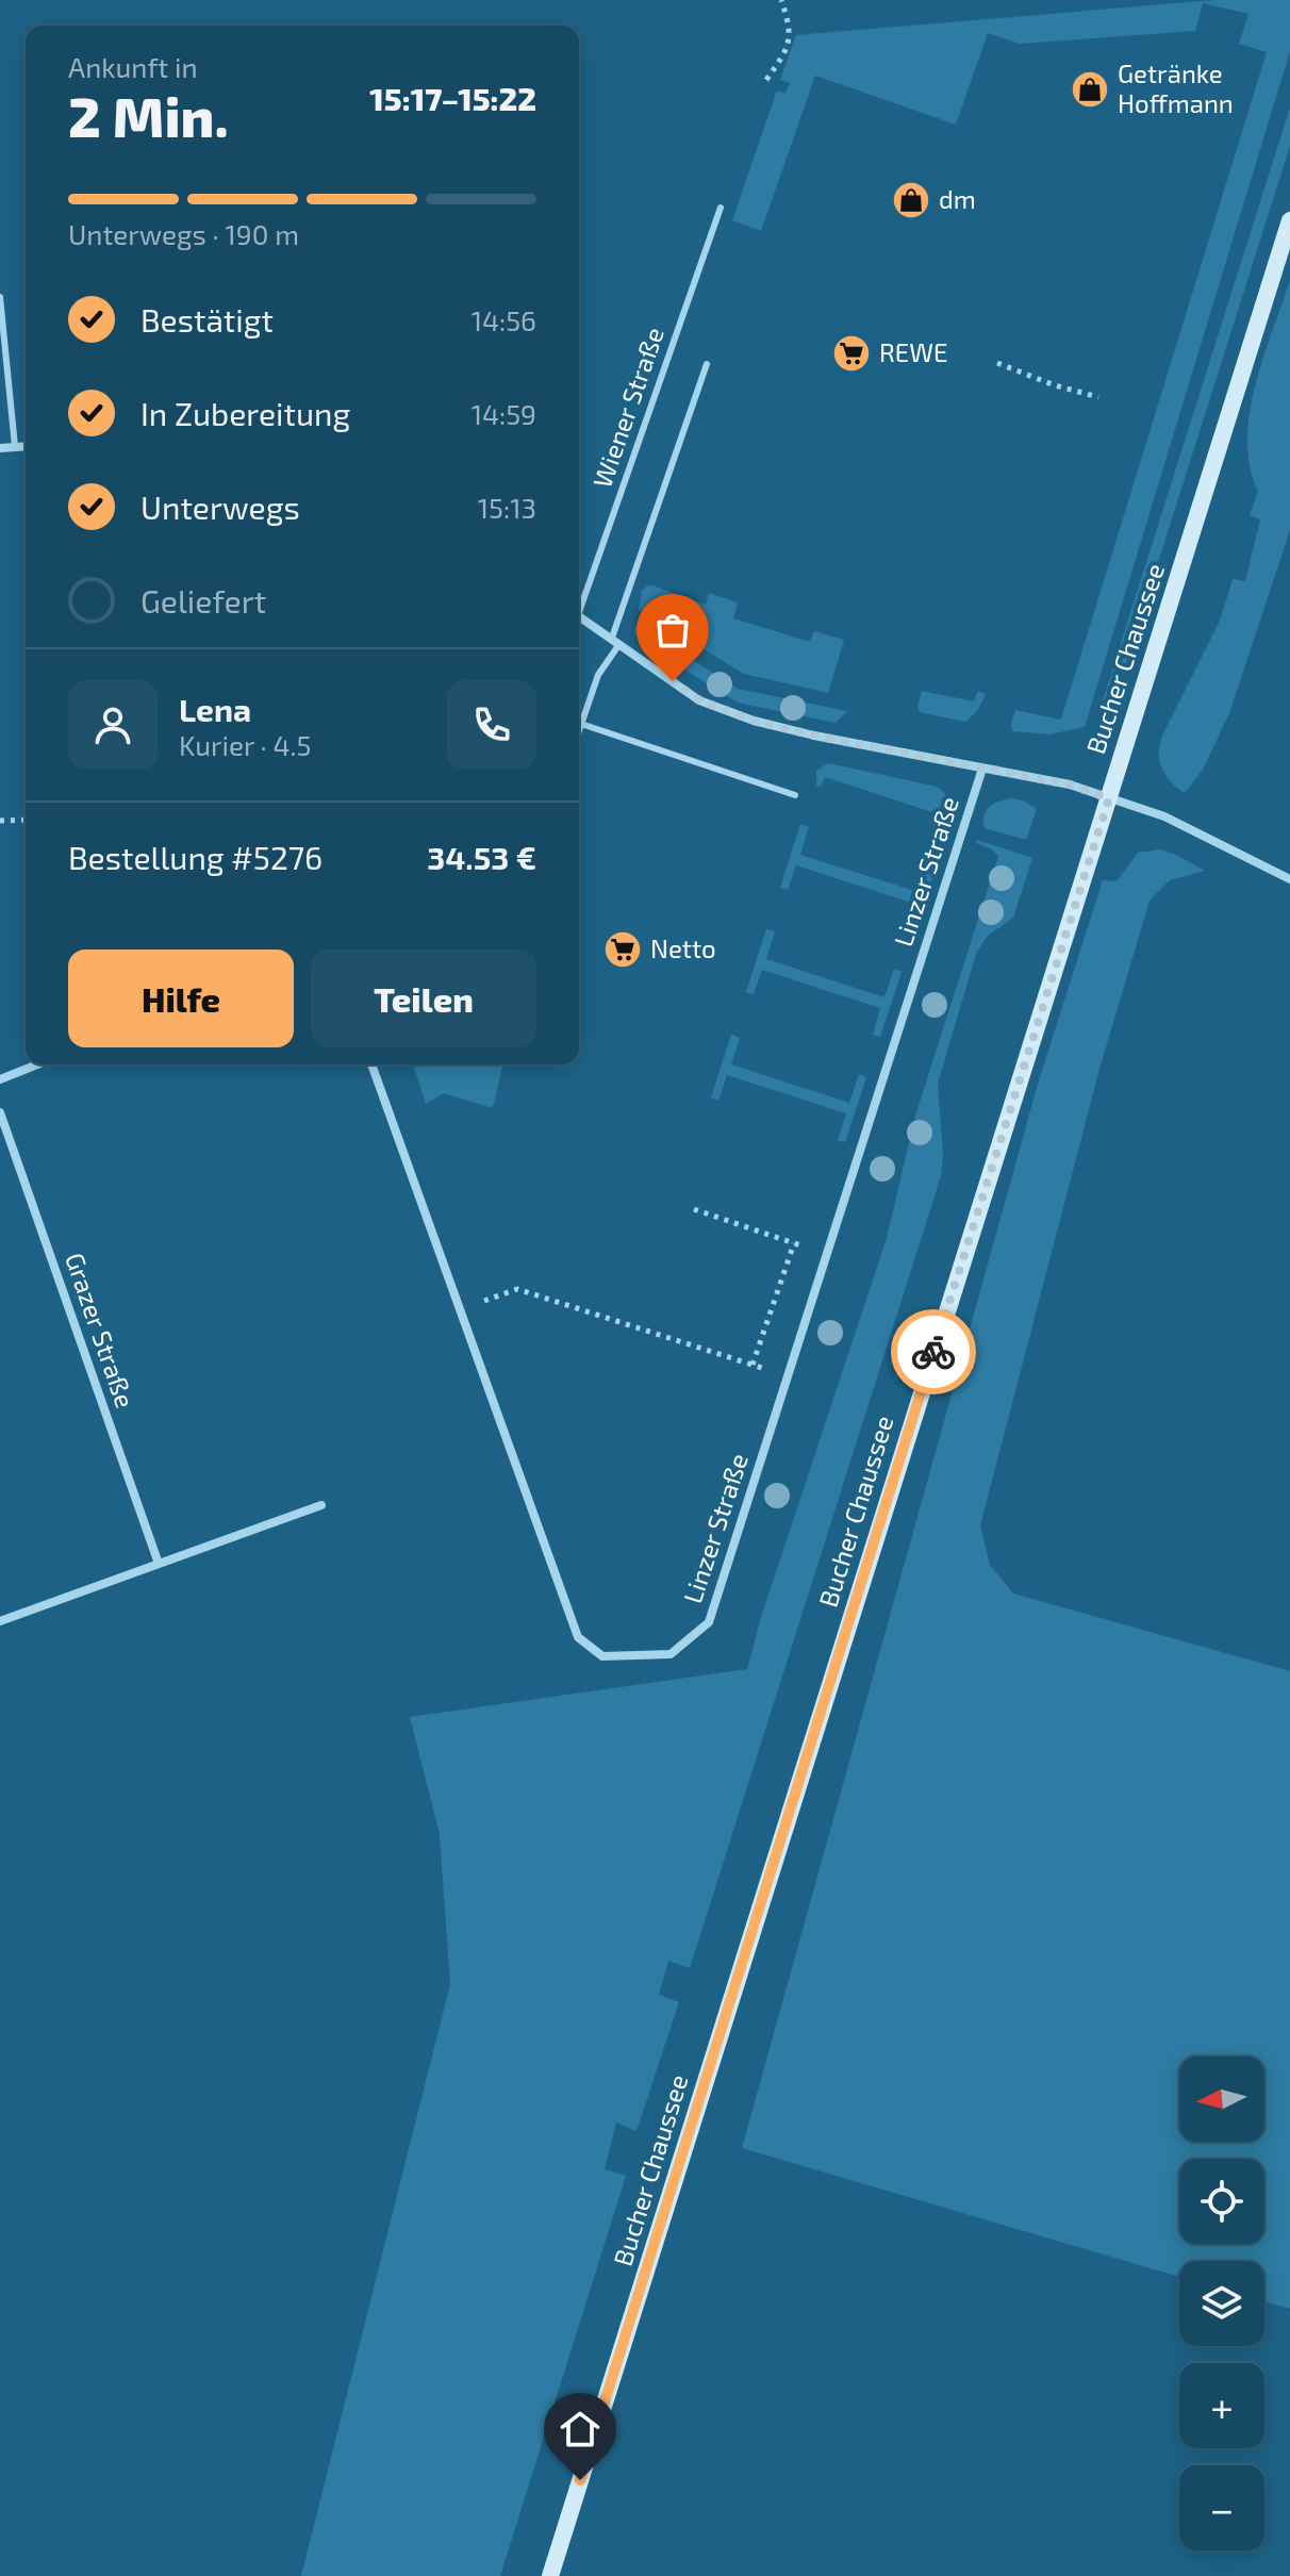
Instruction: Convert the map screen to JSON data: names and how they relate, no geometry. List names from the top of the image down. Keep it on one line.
{"streets":{"main road":["Bucher Chaussee"],"street":["Linzer Straße","Grazer Straße"],"lane":["Wiener Straße"]},"places":{"shop":["Getränke Hoffmann","dm"],"supermarket":["REWE","Netto"]},"north":"left","page":{"heading":["2 Min.","Ankunft in","15:17–15:22"],"panel":["Lena","Kurier · 4.5","Bestellung #5276","34.53 €"],"bar":"Unterwegs · 190 m","list":[["Bestätigt","14:56"],["In Zubereitung","14:59"],["Unterwegs","15:13"],"Geliefert"],"buttons":["Hilfe","Teilen"],"map_buttons":["+","−"]}}
